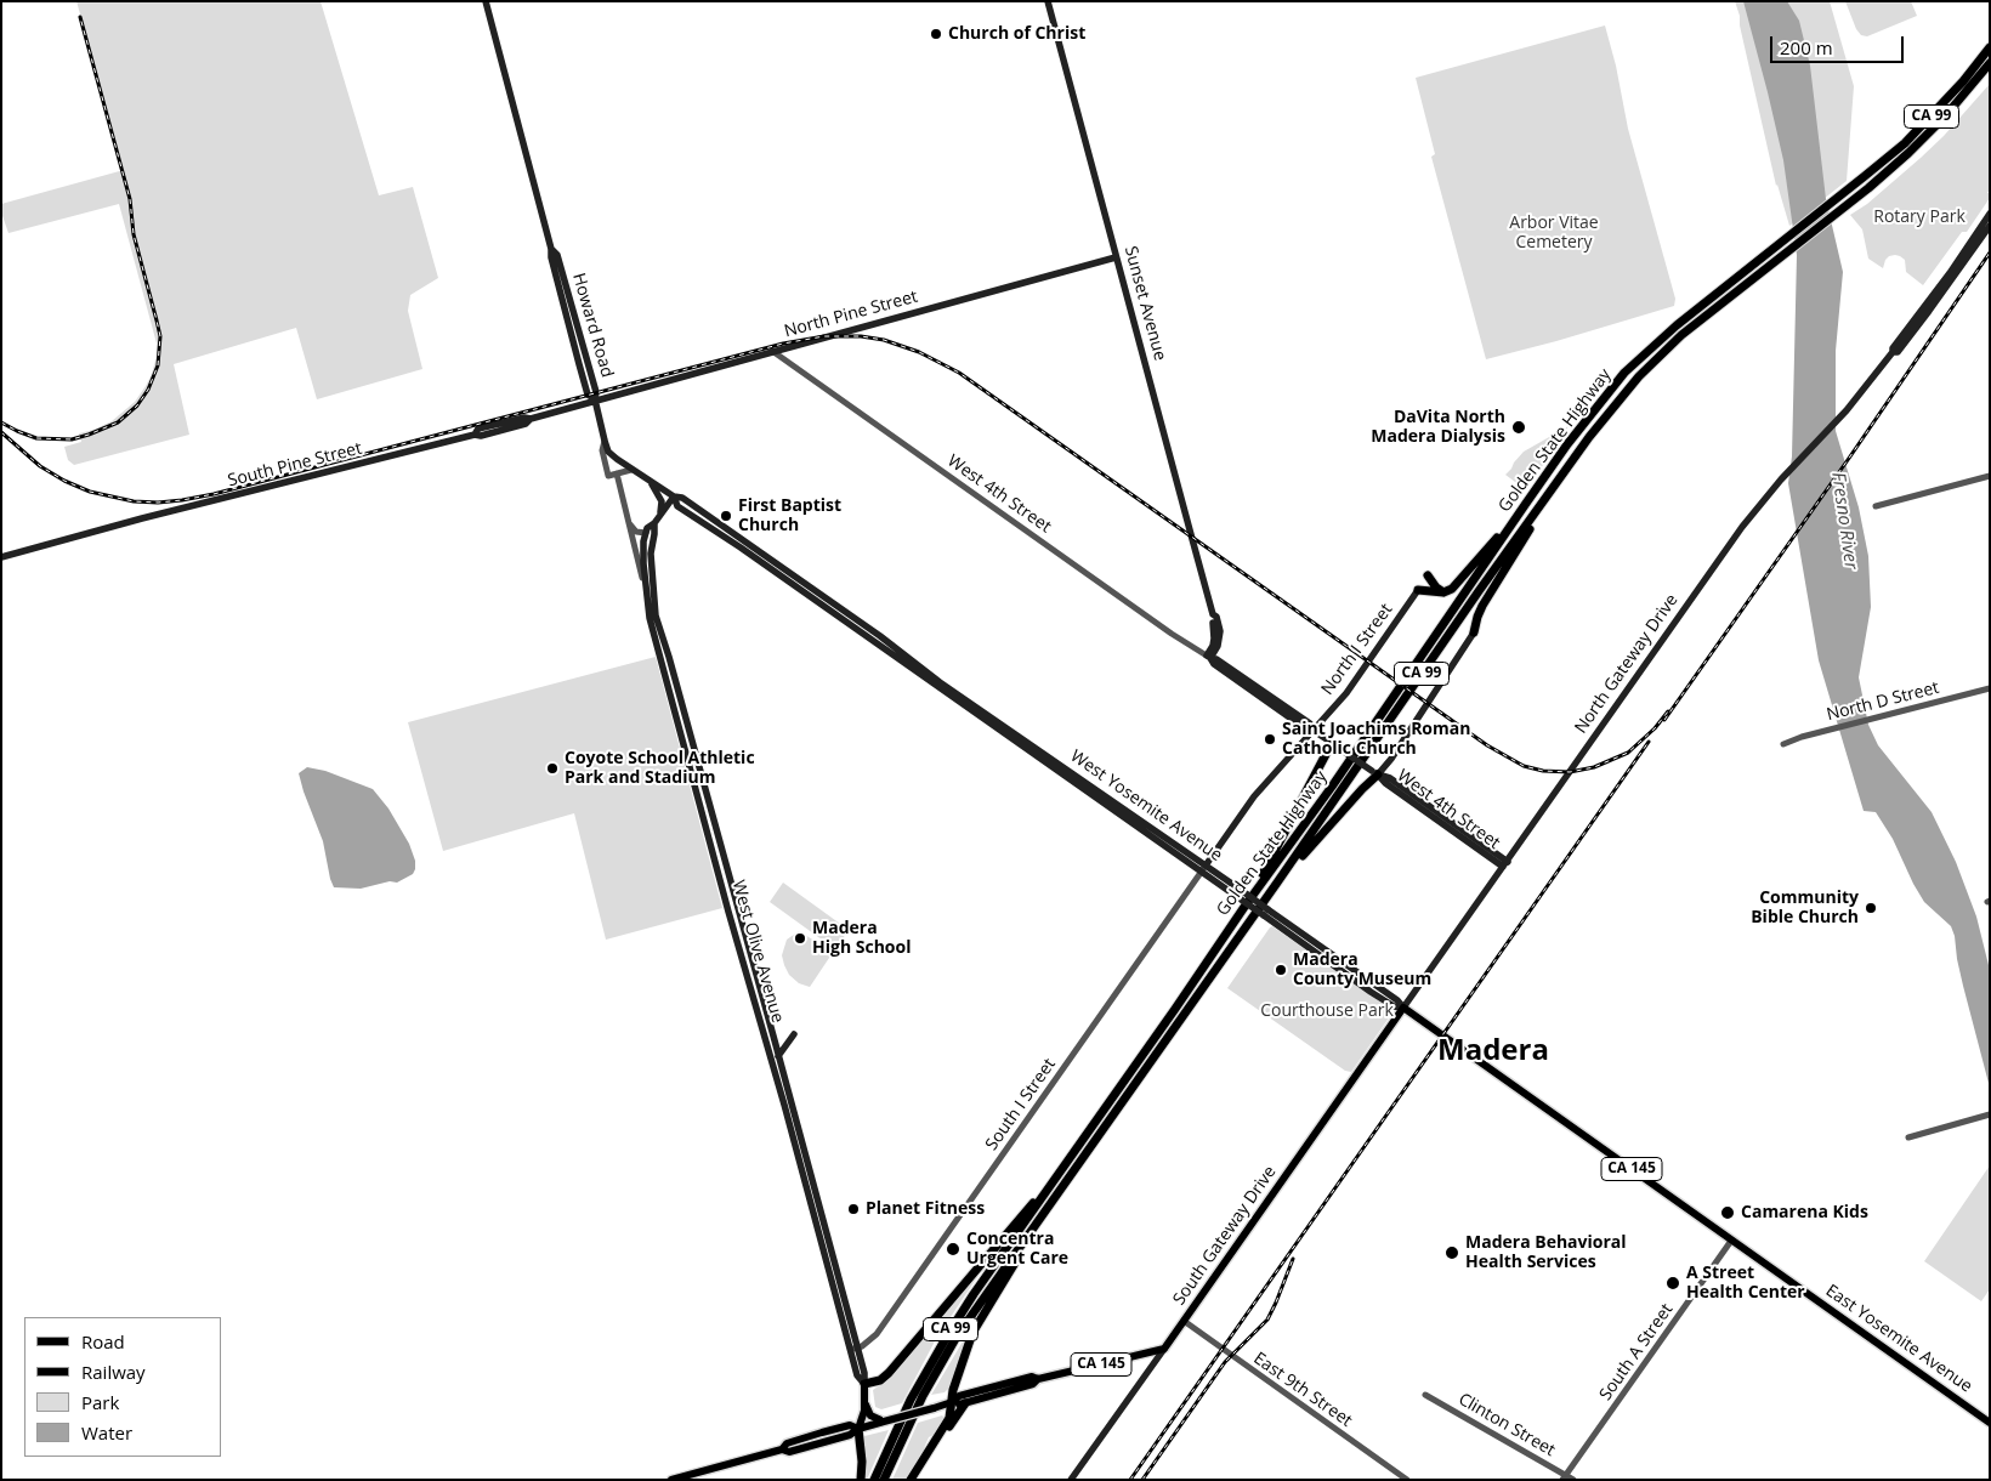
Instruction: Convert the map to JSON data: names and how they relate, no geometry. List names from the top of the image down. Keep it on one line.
{"streets":{"highway":["CA 99","Golden State Highway"],"main road":["Sunset Avenue","North Pine Street","Howard Road","South Pine Street","West 4th Street","North I Street","North Gateway Drive","West Yosemite Avenue","West Olive Avenue","CA 145","South Gateway Drive","East Yosemite Avenue"],"street":["North D Street","South I Street","South A Street","East 9th Street","Clinton Street"]},"crossings":[["Sunset Avenue","North Pine Street"],["Sunset Avenue","West 4th Street"],["North Pine Street","Howard Road"],["North Pine Street","South Pine Street"],["North Pine Street","West 4th Street"],["Howard Road","South Pine Street"],["West 4th Street","North I Street"],["West 4th Street","North Gateway Drive"],["North I Street","West Yosemite Avenue"],["North I Street","South I Street"],["North Gateway Drive","West Yosemite Avenue"],["North Gateway Drive","South Gateway Drive"],["North Gateway Drive","East Yosemite Avenue"],["West Yosemite Avenue","West Olive Avenue"],["West Yosemite Avenue","South I Street"],["West Yosemite Avenue","South Gateway Drive"],["West Yosemite Avenue","East Yosemite Avenue"],["West Olive Avenue","South I Street"],["West Olive Avenue","CA 145"],["CA 145","South Gateway Drive"],["South Gateway Drive","East Yosemite Avenue"],["South Gateway Drive","East 9th Street"],["East Yosemite Avenue","South A Street"],["South A Street","Clinton Street"]],"districts":["Madera"],"water":["Fresno River"],"parks":["Rotary Park","Arbor Vitae Cemetery","Courthouse Park"],"places":["Church of Christ","DaVita North Madera Dialysis","First Baptist Church","Saint Joachims Roman Catholic Church","Coyote School Athletic Park and Stadium","Community Bible Church","Madera High School","Madera County Museum","Planet Fitness","Camarena Kids","Concentra Urgent Care","Madera Behavioral Health Services","A Street Health Center"],"legend":["Road","Railway","Park","Water"],"scale_bar":"200 m"}
